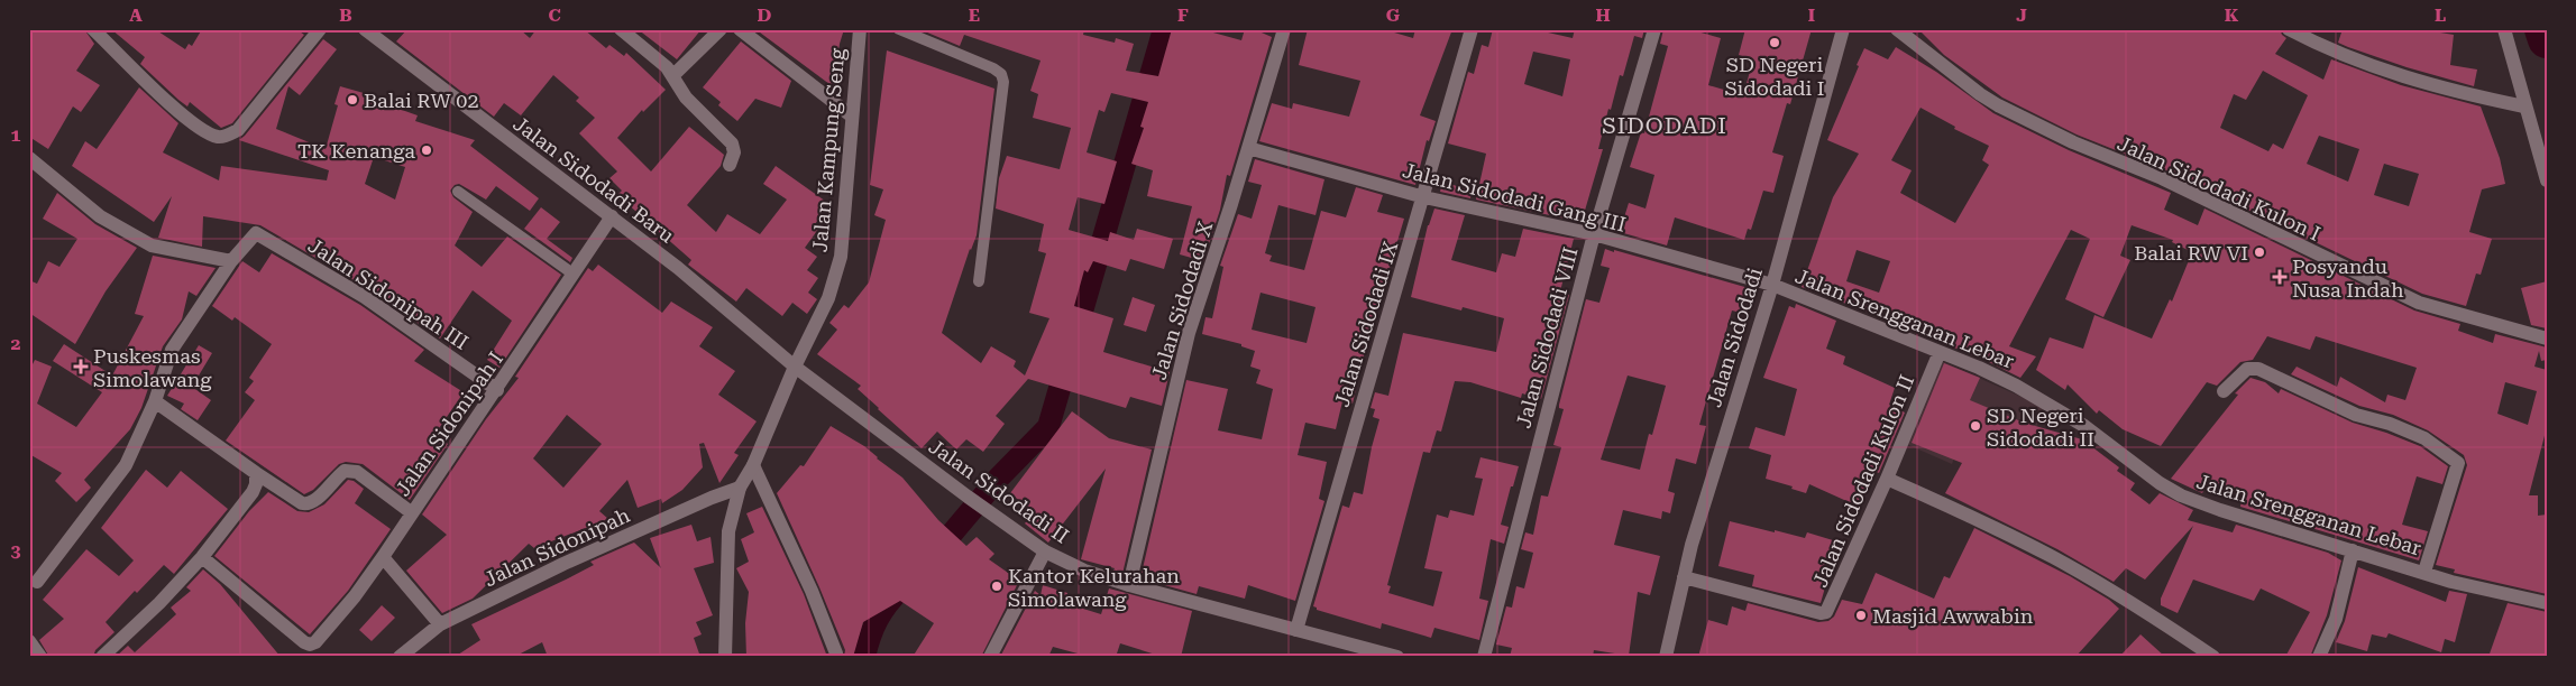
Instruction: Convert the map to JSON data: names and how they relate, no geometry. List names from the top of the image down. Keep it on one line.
{"streets":{"street":["Jalan Kampung Seng","Jalan Sidodadi Baru","Jalan Sidodadi Kulon I","Jalan Sidodadi Gang III","Jalan Sidonipah III","Jalan Sidodadi X","Jalan Srengganan Lebar","Jalan Sidodadi IX","Jalan Sidodadi VIII","Jalan Sidodadi","Jalan Sidonipah I","Jalan Sidodadi Kulon II","Jalan Sidodadi II","Jalan Sidonipah"]},"crossings":[["Jalan Kampung Seng","Jalan Sidodadi Baru"],["Jalan Kampung Seng","Jalan Sidodadi II"],["Jalan Kampung Seng","Jalan Sidonipah"],["Jalan Sidodadi Baru","Jalan Sidonipah I"],["Jalan Sidodadi Baru","Jalan Sidodadi II"],["Jalan Sidodadi Gang III","Jalan Sidodadi X"],["Jalan Sidodadi Gang III","Jalan Srengganan Lebar"],["Jalan Sidodadi Gang III","Jalan Sidodadi IX"],["Jalan Sidodadi Gang III","Jalan Sidodadi VIII"],["Jalan Sidodadi Gang III","Jalan Sidodadi"],["Jalan Sidonipah III","Jalan Sidonipah I"],["Jalan Sidodadi X","Jalan Sidodadi II"],["Jalan Srengganan Lebar","Jalan Sidodadi"],["Jalan Srengganan Lebar","Jalan Sidodadi Kulon II"],["Jalan Sidodadi IX","Jalan Sidodadi II"],["Jalan Sidodadi","Jalan Sidodadi Kulon II"]],"districts":["SIDODADI"],"places":{"other":["SD Negeri Sidodadi I","Balai RW 02","TK Kenanga","Balai RW VI","SD Negeri Sidodadi II","Kantor Kelurahan Simolawang","Masjid Awwabin"],"health":["Posyandu Nusa Indah","Puskesmas Simolawang"]},"grid":{"columns":["A","B","C","D","E","F","G","H","I","J","K","L"],"rows":["1","2","3"]}}
